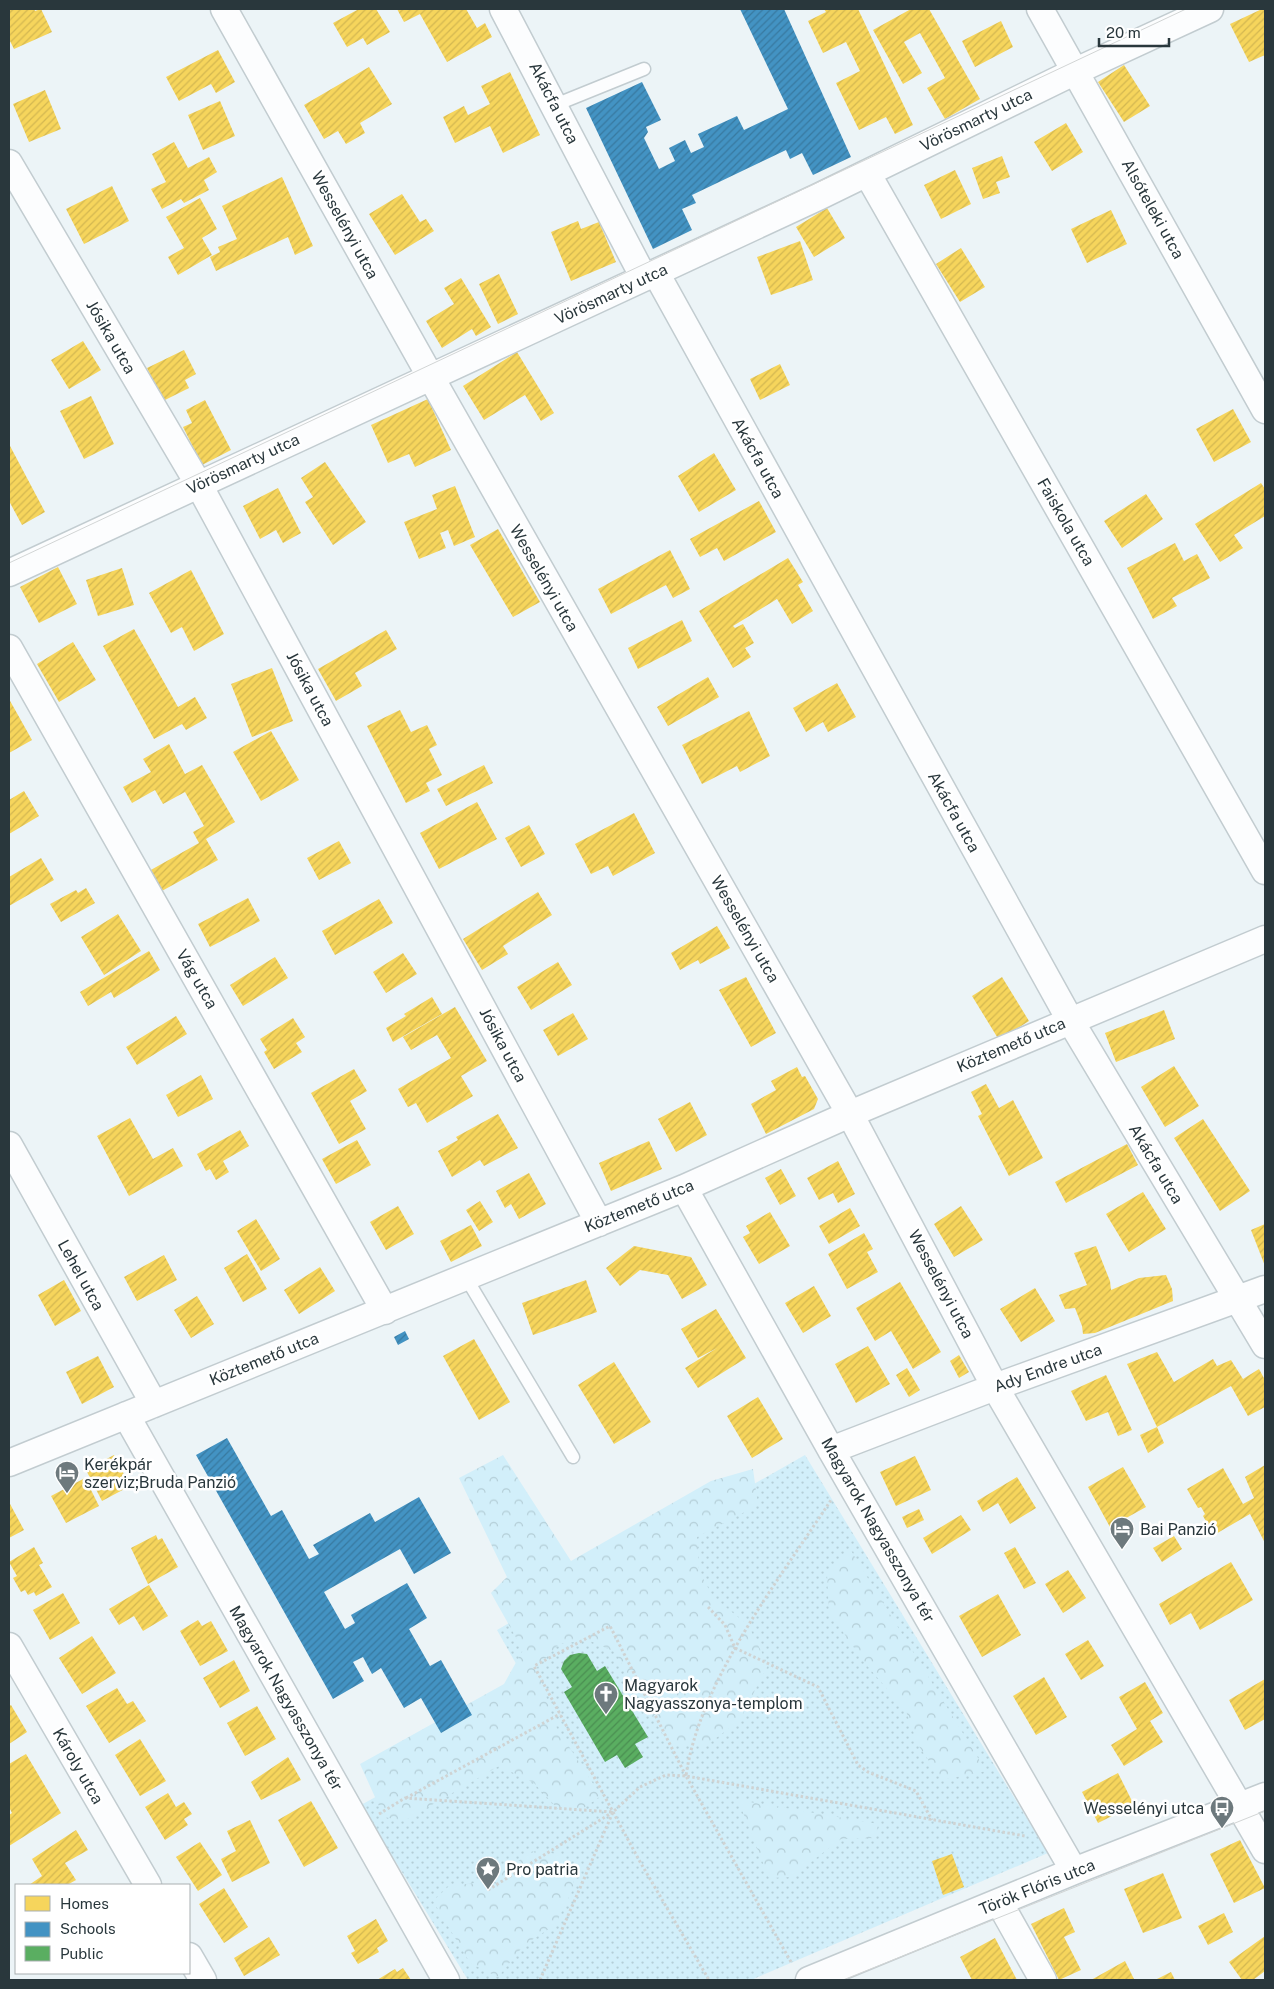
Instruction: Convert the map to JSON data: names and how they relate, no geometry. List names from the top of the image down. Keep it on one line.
{"streets":{"street":["Akácfa utca","Vörösmarty utca","Alsóteleki utca","Wesselényi utca","Jósika utca","Faiskola utca","Vág utca","Köztemető utca","Lehel utca","Ady Endre utca","Magyarok Nagyasszonya tér","Károly utca","Török Flóris utca"]},"crossings":[["Akácfa utca","Vörösmarty utca"],["Akácfa utca","Köztemető utca"],["Akácfa utca","Ady Endre utca"],["Vörösmarty utca","Alsóteleki utca"],["Vörösmarty utca","Wesselényi utca"],["Vörösmarty utca","Jósika utca"],["Vörösmarty utca","Faiskola utca"],["Wesselényi utca","Köztemető utca"],["Wesselényi utca","Ady Endre utca"],["Wesselényi utca","Török Flóris utca"],["Jósika utca","Köztemető utca"],["Vág utca","Köztemető utca"],["Köztemető utca","Lehel utca"],["Köztemető utca","Magyarok Nagyasszonya tér"],["Ady Endre utca","Magyarok Nagyasszonya tér"],["Magyarok Nagyasszonya tér","Török Flóris utca"]],"places":{"hotel":["Kerékpár szerviz;Bruda Panzió","Bai Panzió"],"church":["Magyarok Nagyasszonya-templom"],"bus stop":["Wesselényi utca"],"place":["Pro patria"]},"legend":["Homes","Schools","Public"],"scale_bar":"20 m"}
